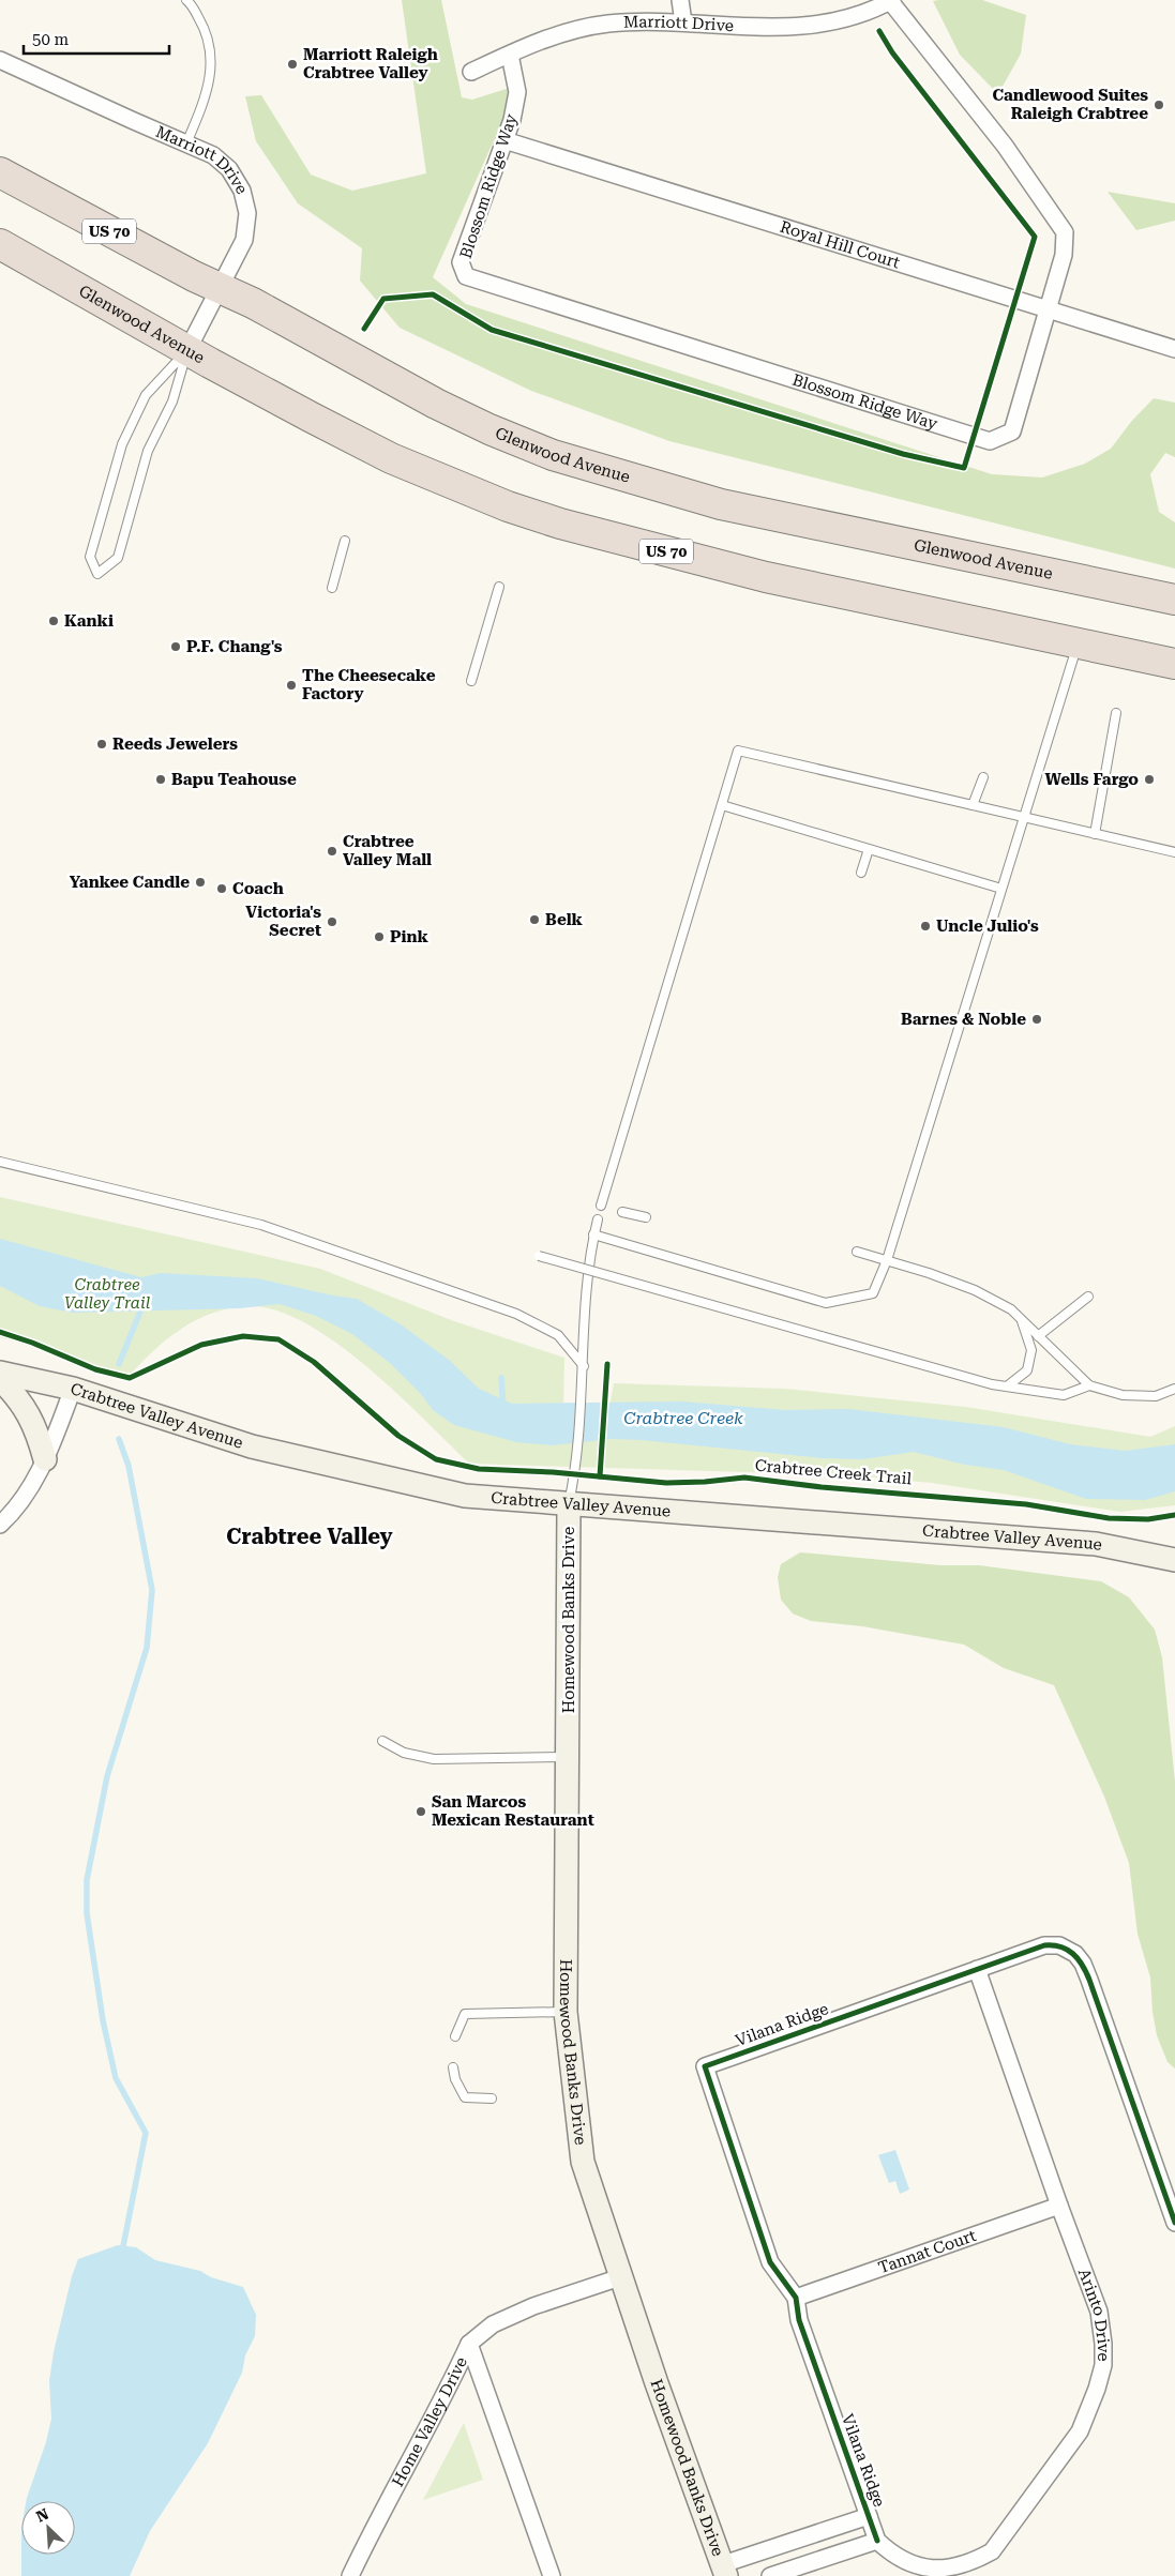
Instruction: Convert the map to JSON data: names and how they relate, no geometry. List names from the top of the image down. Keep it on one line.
{"streets":{"highway":["US 70","Glenwood Avenue"],"street":["Marriott Drive","Blossom Ridge Way","Royal Hill Court","Crabtree Valley Avenue","Homewood Banks Drive","Vilana Ridge","Tannat Court","Arinto Drive","Home Valley Drive"],"cycle path":["Crabtree Creek Trail"]},"crossings":[["Marriott Drive","Blossom Ridge Way"],["Marriott Drive","Glenwood Avenue"],["Blossom Ridge Way","Royal Hill Court"],["Crabtree Valley Avenue","Homewood Banks Drive"],["Homewood Banks Drive","Vilana Ridge"],["Vilana Ridge","Tannat Court"],["Vilana Ridge","Arinto Drive"],["Tannat Court","Arinto Drive"]],"districts":["Crabtree Valley"],"water":["Crabtree Creek"],"parks":["Crabtree Valley Trail"],"places":["Marriott Raleigh Crabtree Valley","Candlewood Suites Raleigh Crabtree","Kanki","P.F. Chang's","The Cheesecake Factory","Reeds Jewelers","Bapu Teahouse","Wells Fargo","Crabtree Valley Mall","Yankee Candle","Coach","Belk","Victoria's Secret","Uncle Julio's","Pink","Barnes & Noble","San Marcos Mexican Restaurant"],"scale_bar":"50 m","north":"top left"}
